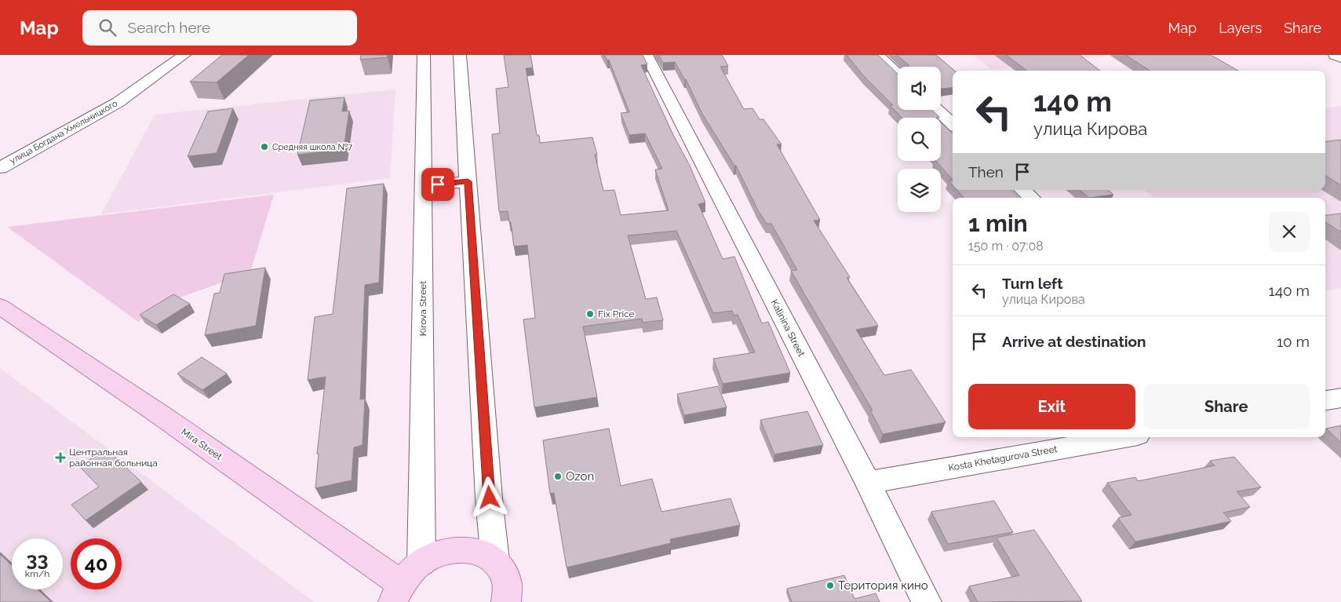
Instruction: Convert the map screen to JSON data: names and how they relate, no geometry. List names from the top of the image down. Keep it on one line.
{"streets":{"main road":["Mira Street"],"street":["улица Богдана Хмельницкого","Kirova Street","Kalinina Street","Kosta Khetagurova Street"]},"crossings":[["Kalinina Street","Kosta Khetagurova Street"]],"places":{"other":["Средняя школа №7","Fix Price","Ozon","Територия кино"],"health":["Центральная районная больница"]},"page":{"header":"Map","search":"Search here","nav":["Map","Layers","Share"],"turn":["140 m","улица Кирова"],"then":"Then","heading":["1 min","150 m · 07:08"],"list":[{"name":"Turn left","note":"улица Кирова","value":"140 m"},{"name":"Arrive at destination","value":"10 m"}],"buttons":["Exit","Share"],"speed":"33 km/h","limit":"40"}}
